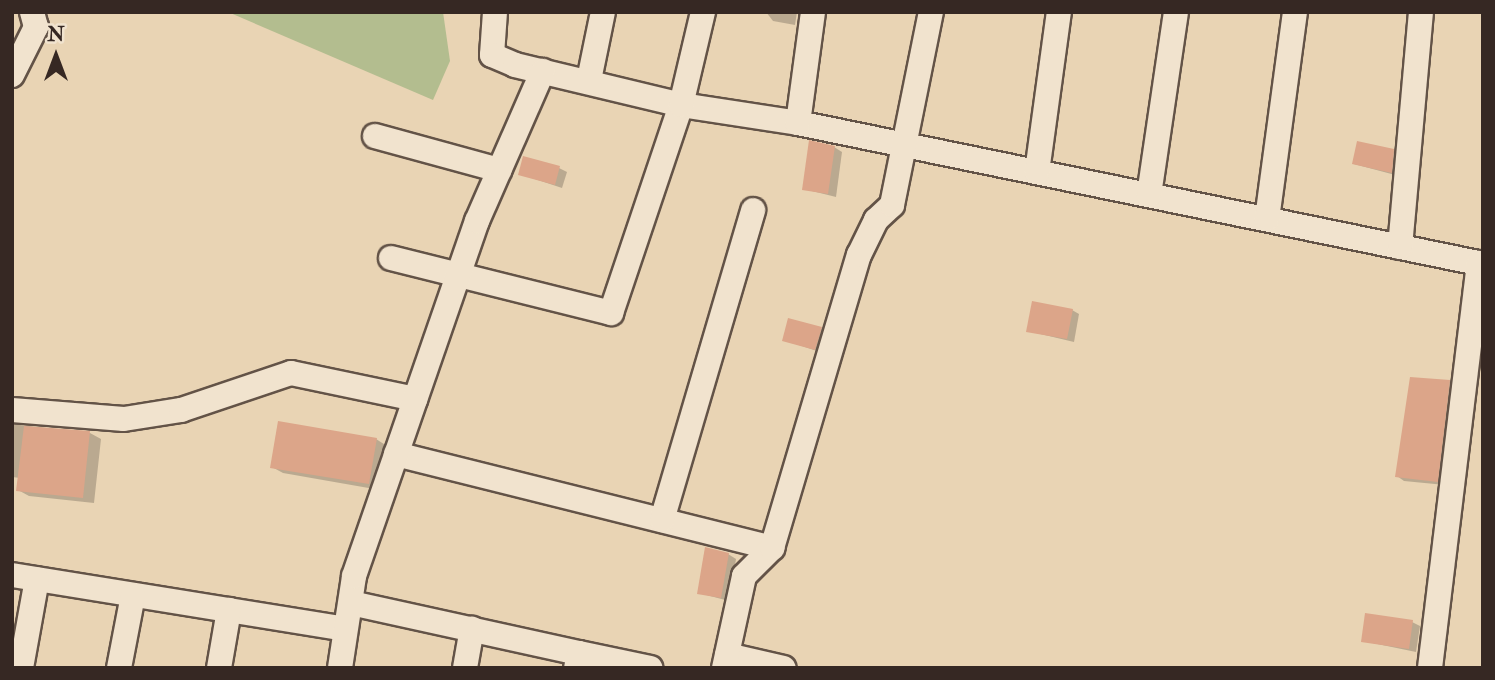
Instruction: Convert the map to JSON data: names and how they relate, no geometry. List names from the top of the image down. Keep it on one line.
{"north":"top"}
